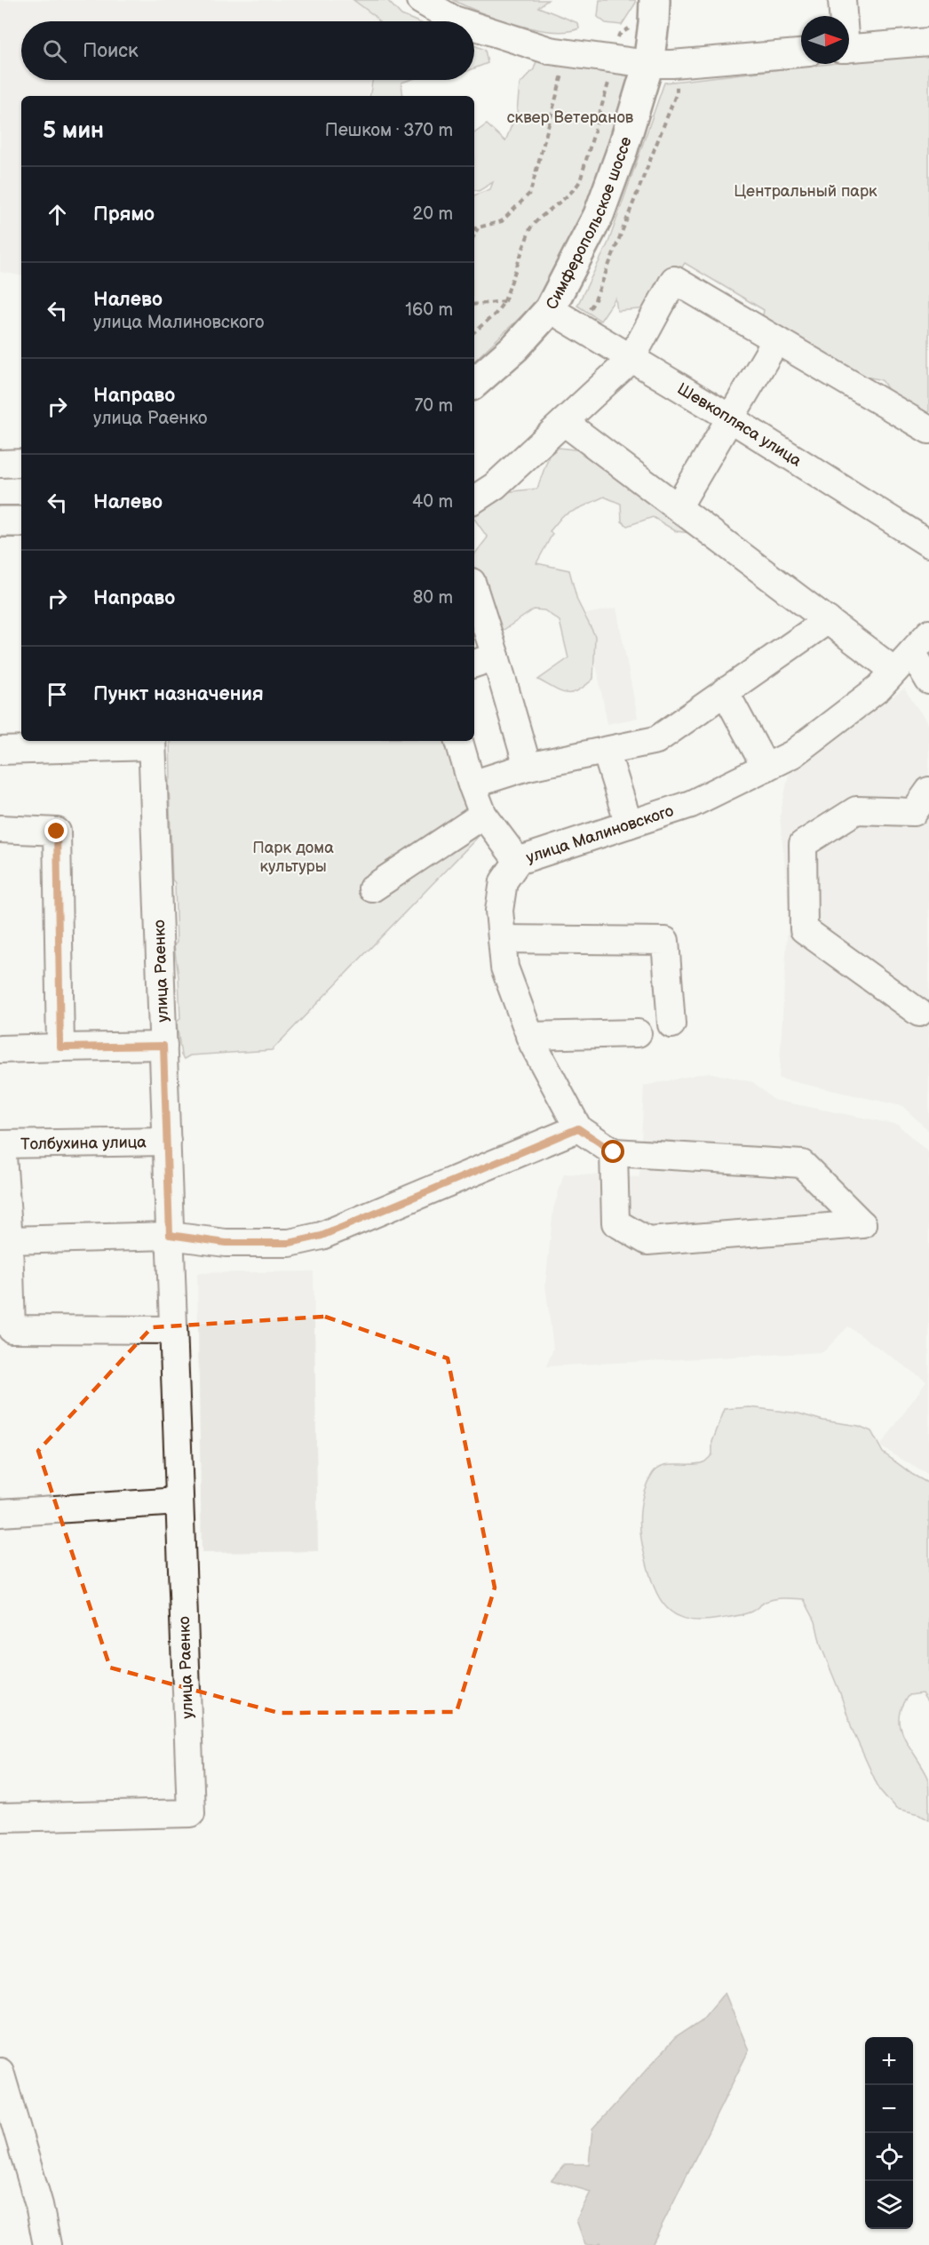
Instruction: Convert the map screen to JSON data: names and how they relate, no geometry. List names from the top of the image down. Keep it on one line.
{"streets":{"main road":["Симферопольское шоссе"],"street":["Шевкопляса улица","улица Малиновского","улица Раенко","Толбухина улица"]},"crossings":[["Симферопольское шоссе","Шевкопляса улица"],["улица Раенко","Толбухина улица"]],"parks":["сквер Ветеранов","Центральный парк","Парк дома культуры"],"north":"right","page":{"search":"Поиск","heading":["5 мин","Пешком · 370 m"],"list":[["Прямо","20 m"],["Налево","улица Малиновского","160 m"],["Направо","улица Раенко","70 m"],["Налево","40 m"],["Направо","80 m"],"Пункт назначения"],"map_buttons":["+","−"]}}
